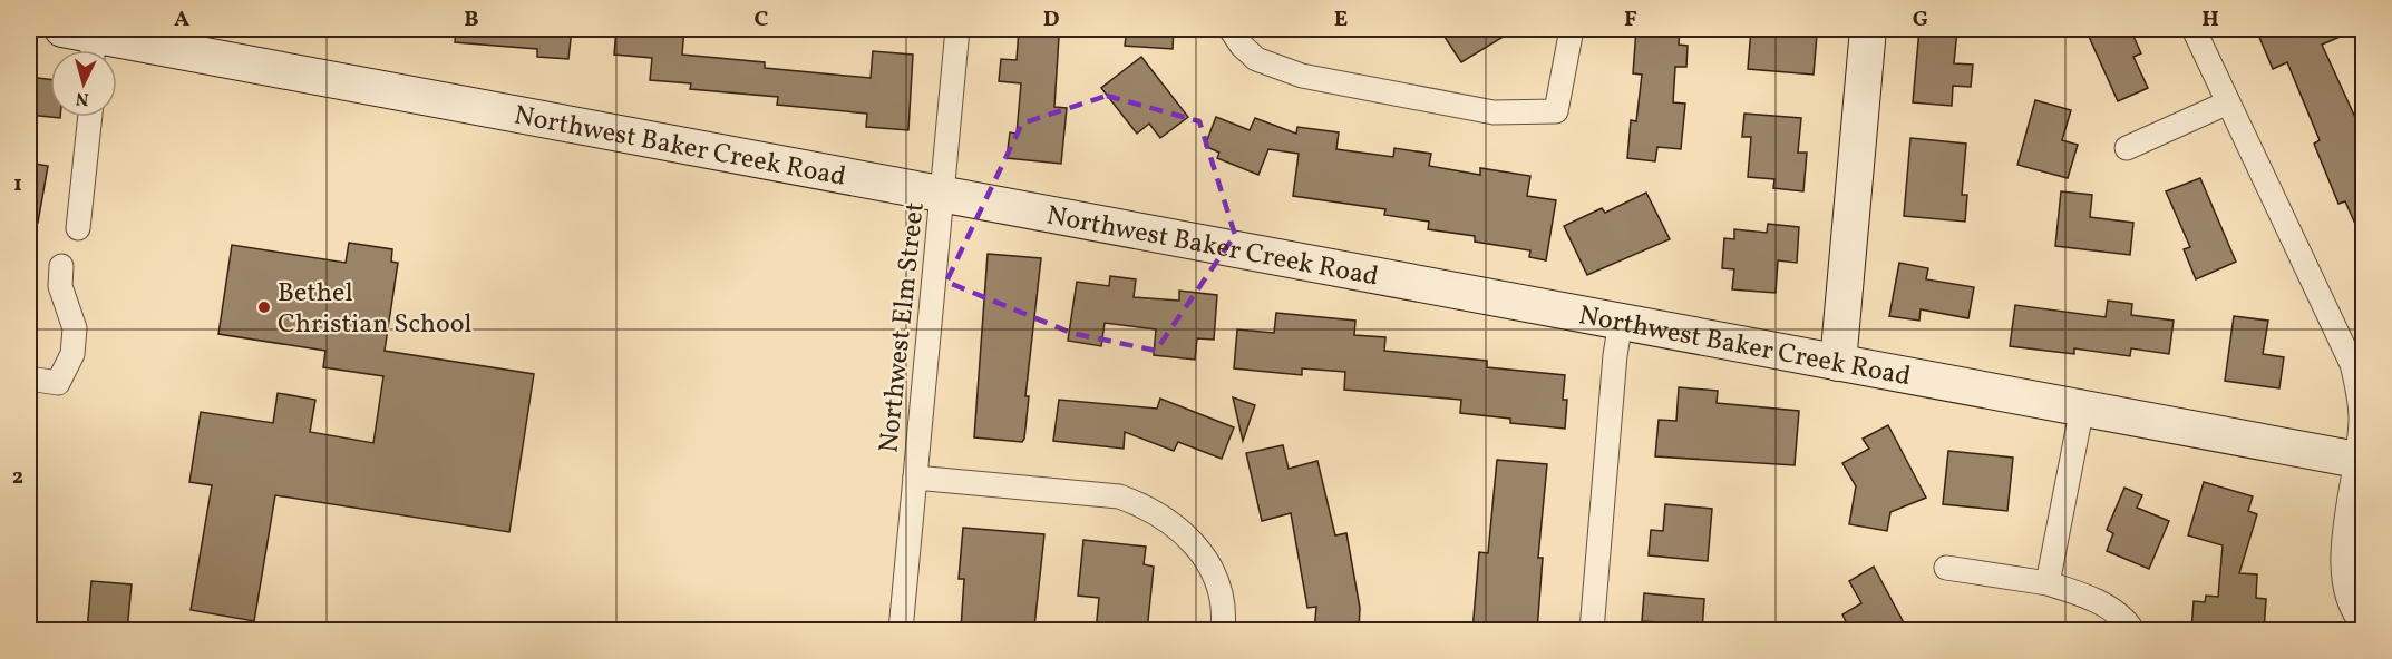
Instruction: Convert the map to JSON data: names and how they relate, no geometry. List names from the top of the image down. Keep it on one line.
{"streets":{"main road":["Northwest Baker Creek Road"],"street":["Northwest Elm Street"]},"crossings":[["Northwest Baker Creek Road","Northwest Elm Street"]],"places":["Bethel Christian School"],"north":"bottom","grid":{"columns":["A","B","C","D","E","F","G","H"],"rows":["1","2"]}}
